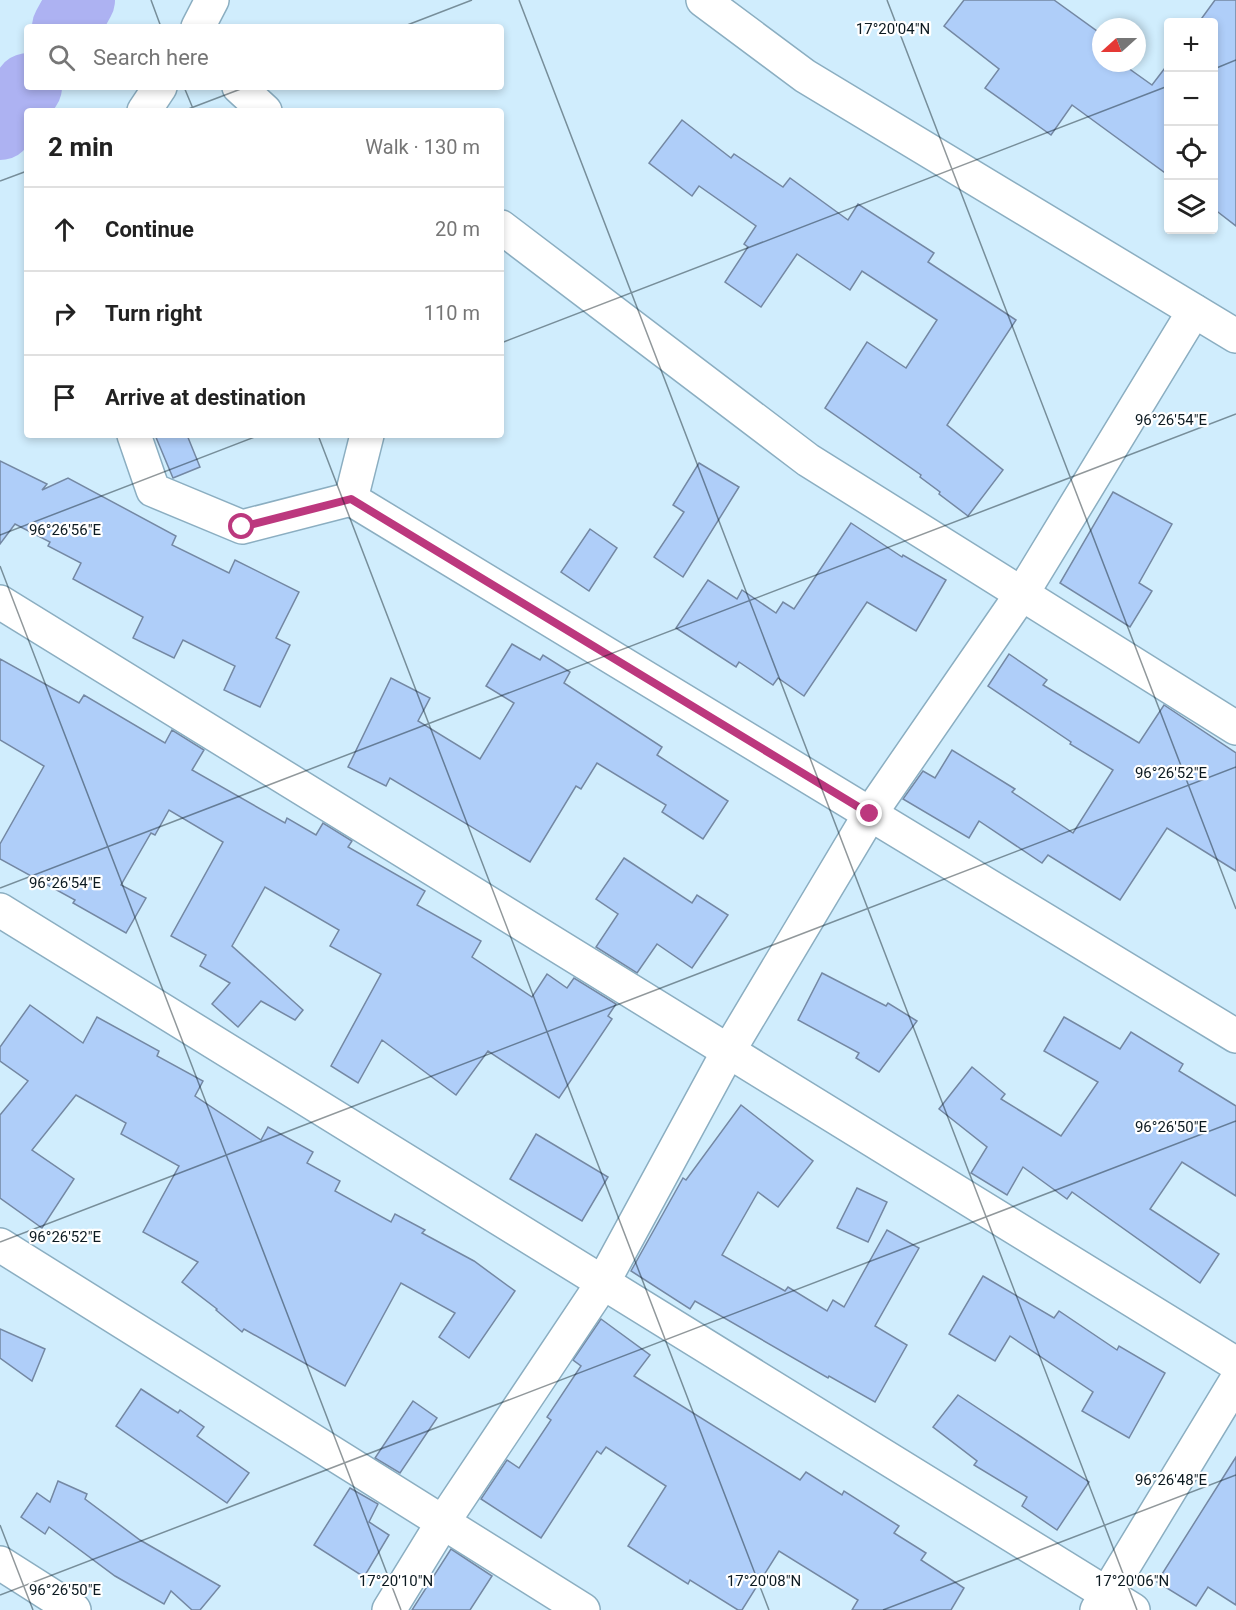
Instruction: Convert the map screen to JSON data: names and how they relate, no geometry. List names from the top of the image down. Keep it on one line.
{"north":"left","page":{"map_buttons":["+","−"],"search":"Search here","heading":["2 min","Walk · 130 m"],"list":[["Continue","20 m"],["Turn right","110 m"],"Arrive at destination"]},"coordinates":["17°20'04\"N","96°26'54\"E","96°26'56\"E","96°26'52\"E","96°26'50\"E","96°26'48\"E","17°20'10\"N","17°20'08\"N","17°20'06\"N"]}
